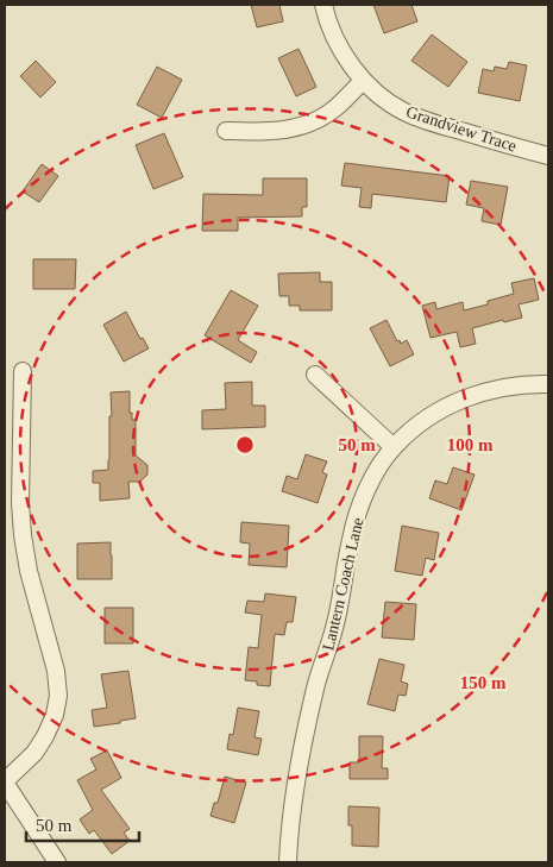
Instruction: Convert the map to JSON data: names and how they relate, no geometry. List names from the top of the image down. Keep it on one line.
{"streets":{"street":["Grandview Trace","Lantern Coach Lane"]},"scale_bar":"50 m","rings":["50 m","100 m","150 m"]}
